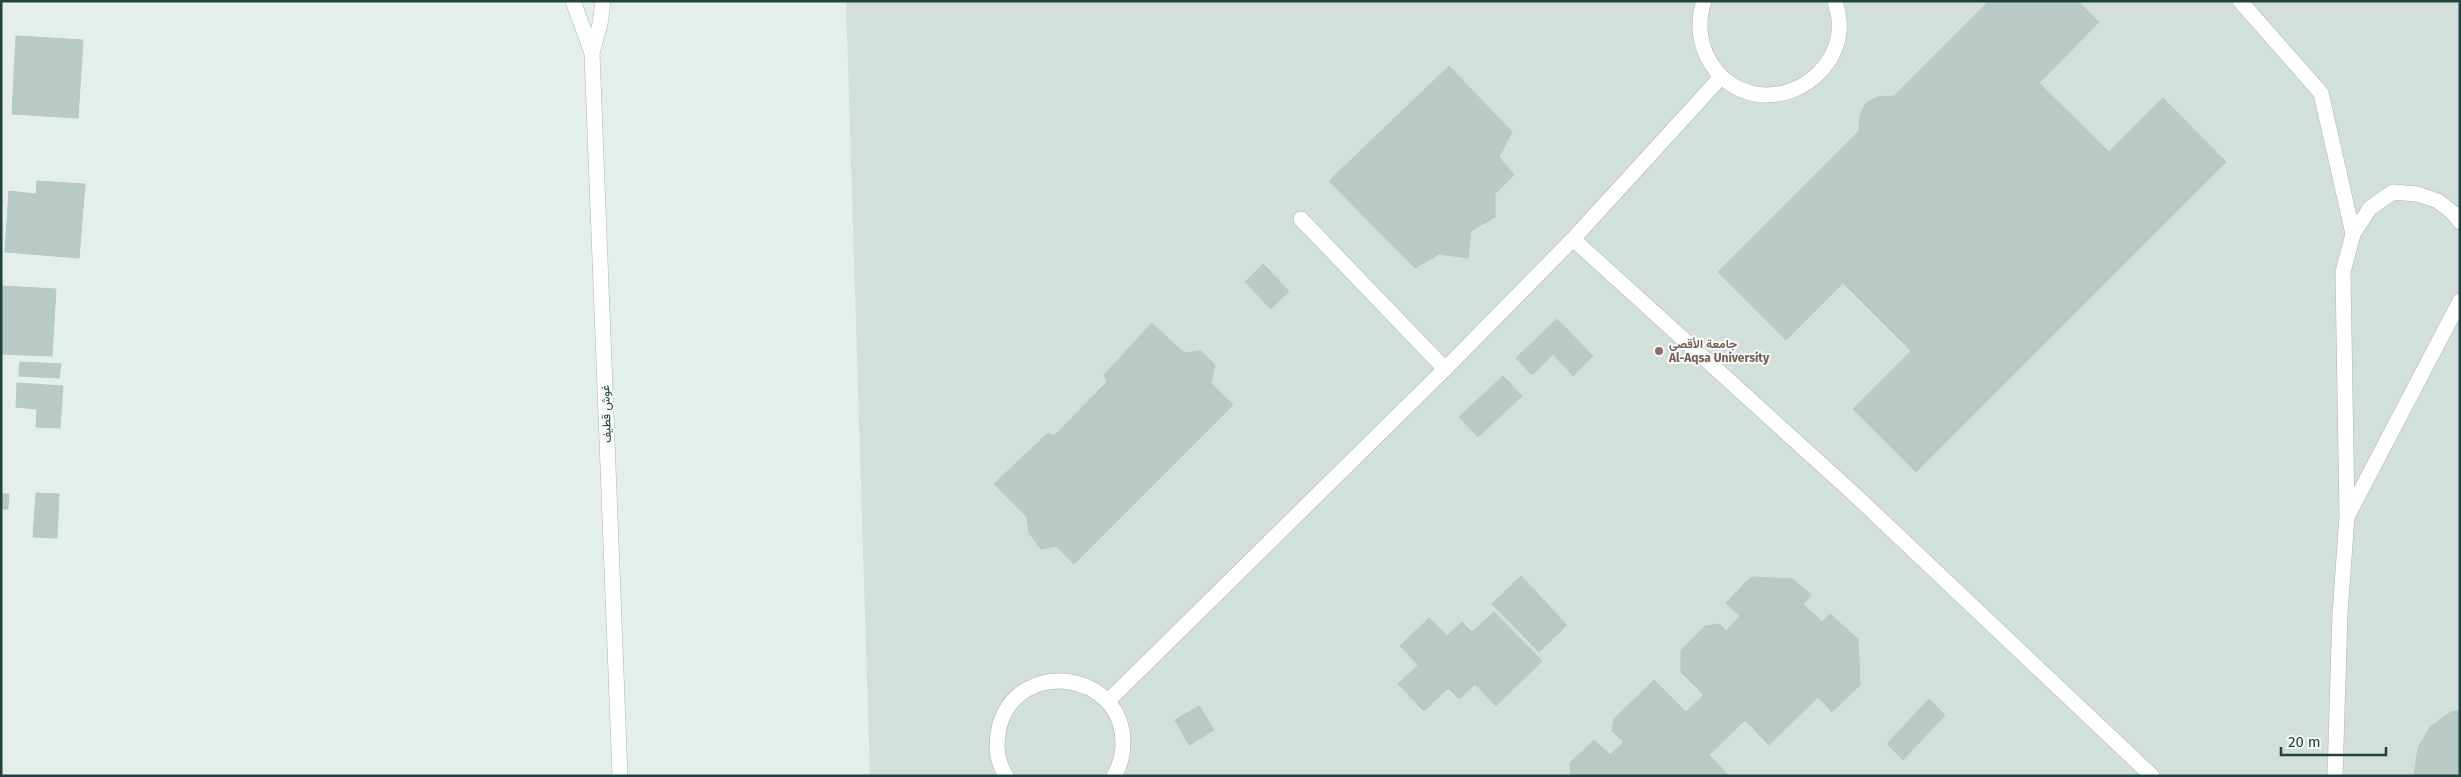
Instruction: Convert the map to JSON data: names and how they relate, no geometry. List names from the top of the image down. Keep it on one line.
{"streets":{"main road":["غوش قطيف"]},"places":["جامعة الأقصى Al-Aqsa University"],"scale_bar":"20 m"}
